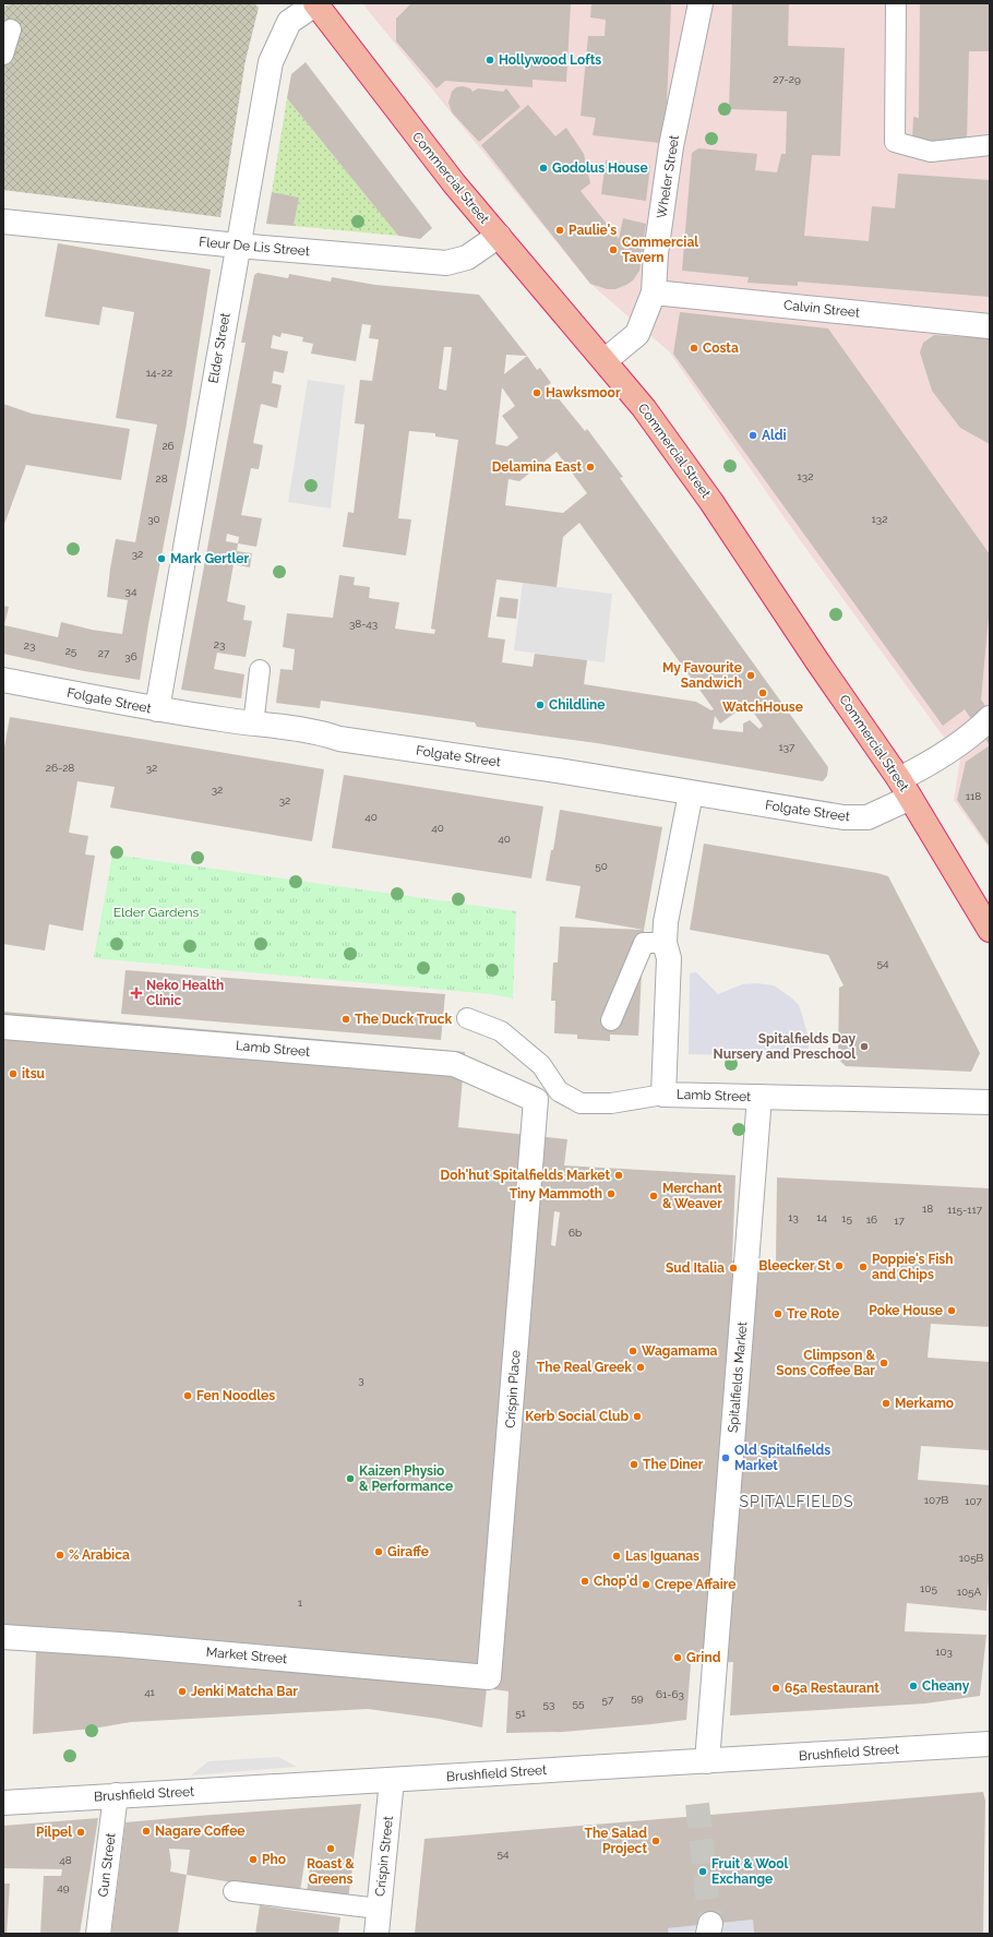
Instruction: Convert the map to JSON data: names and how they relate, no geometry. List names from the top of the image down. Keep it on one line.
{"streets":{"highway":["Commercial Street"],"street":["Wheler Street","Fleur De Lis Street","Calvin Street","Elder Street","Folgate Street","Lamb Street","Spitalfields Market","Crispin Place","Market Street","Brushfield Street","Crispin Street","Gun Street"]},"crossings":[["Wheler Street","Commercial Street"],["Wheler Street","Calvin Street"],["Commercial Street","Fleur De Lis Street"],["Commercial Street","Elder Street"],["Commercial Street","Folgate Street"],["Fleur De Lis Street","Elder Street"],["Elder Street","Folgate Street"],["Folgate Street","Lamb Street"],["Lamb Street","Spitalfields Market"],["Lamb Street","Crispin Place"],["Spitalfields Market","Brushfield Street"],["Crispin Place","Market Street"],["Brushfield Street","Crispin Street"],["Brushfield Street","Gun Street"]],"districts":["SPITALFIELDS"],"parks":["Elder Gardens"],"places":{"other":["Hollywood Lofts","Godolus House","Paulie's","Commercial Tavern","Costa","Hawksmoor","Aldi","Delamina East","Mark Gertler","My Favourite Sandwich","WatchHouse","Childline","The Duck Truck","Spitalfields Day Nursery and Preschool","itsu","Doh'hut Spitalfields Market","Tiny Mammoth","Merchant & Weaver","Bleecker St","Poppie's Fish and Chips","Sud Italia","Poke House","Tre Rote","Wagamama","Climpson & Sons Coffee Bar","The Real Greek","Fen Noodles","Merkamo","Kerb Social Club","Old Spitalfields Market","The Diner","Kaizen Physio & Performance","Giraffe","% Arabica","Las Iguanas","Chop'd","Crepe Affaire","Grind","Cheany","65a Restaurant","Jenki Matcha Bar","Nagare Coffee","Pilpel","The Salad Project","Roast & Greens","Pho","Fruit & Wool Exchange"],"health":["Neko Health Clinic"]},"house_numbers":["27-29","14-22","26","132","28","30","132","32","34","38-43","23","23","25","27","36","137","26-28","32","32","118","32","40","40","40","50","54","18","115-117","13","14","15","16","17","6b","3","107B","107","105B","105","105A","1","103","41","61-63","59","57","55","53","51","54","48","49"]}
